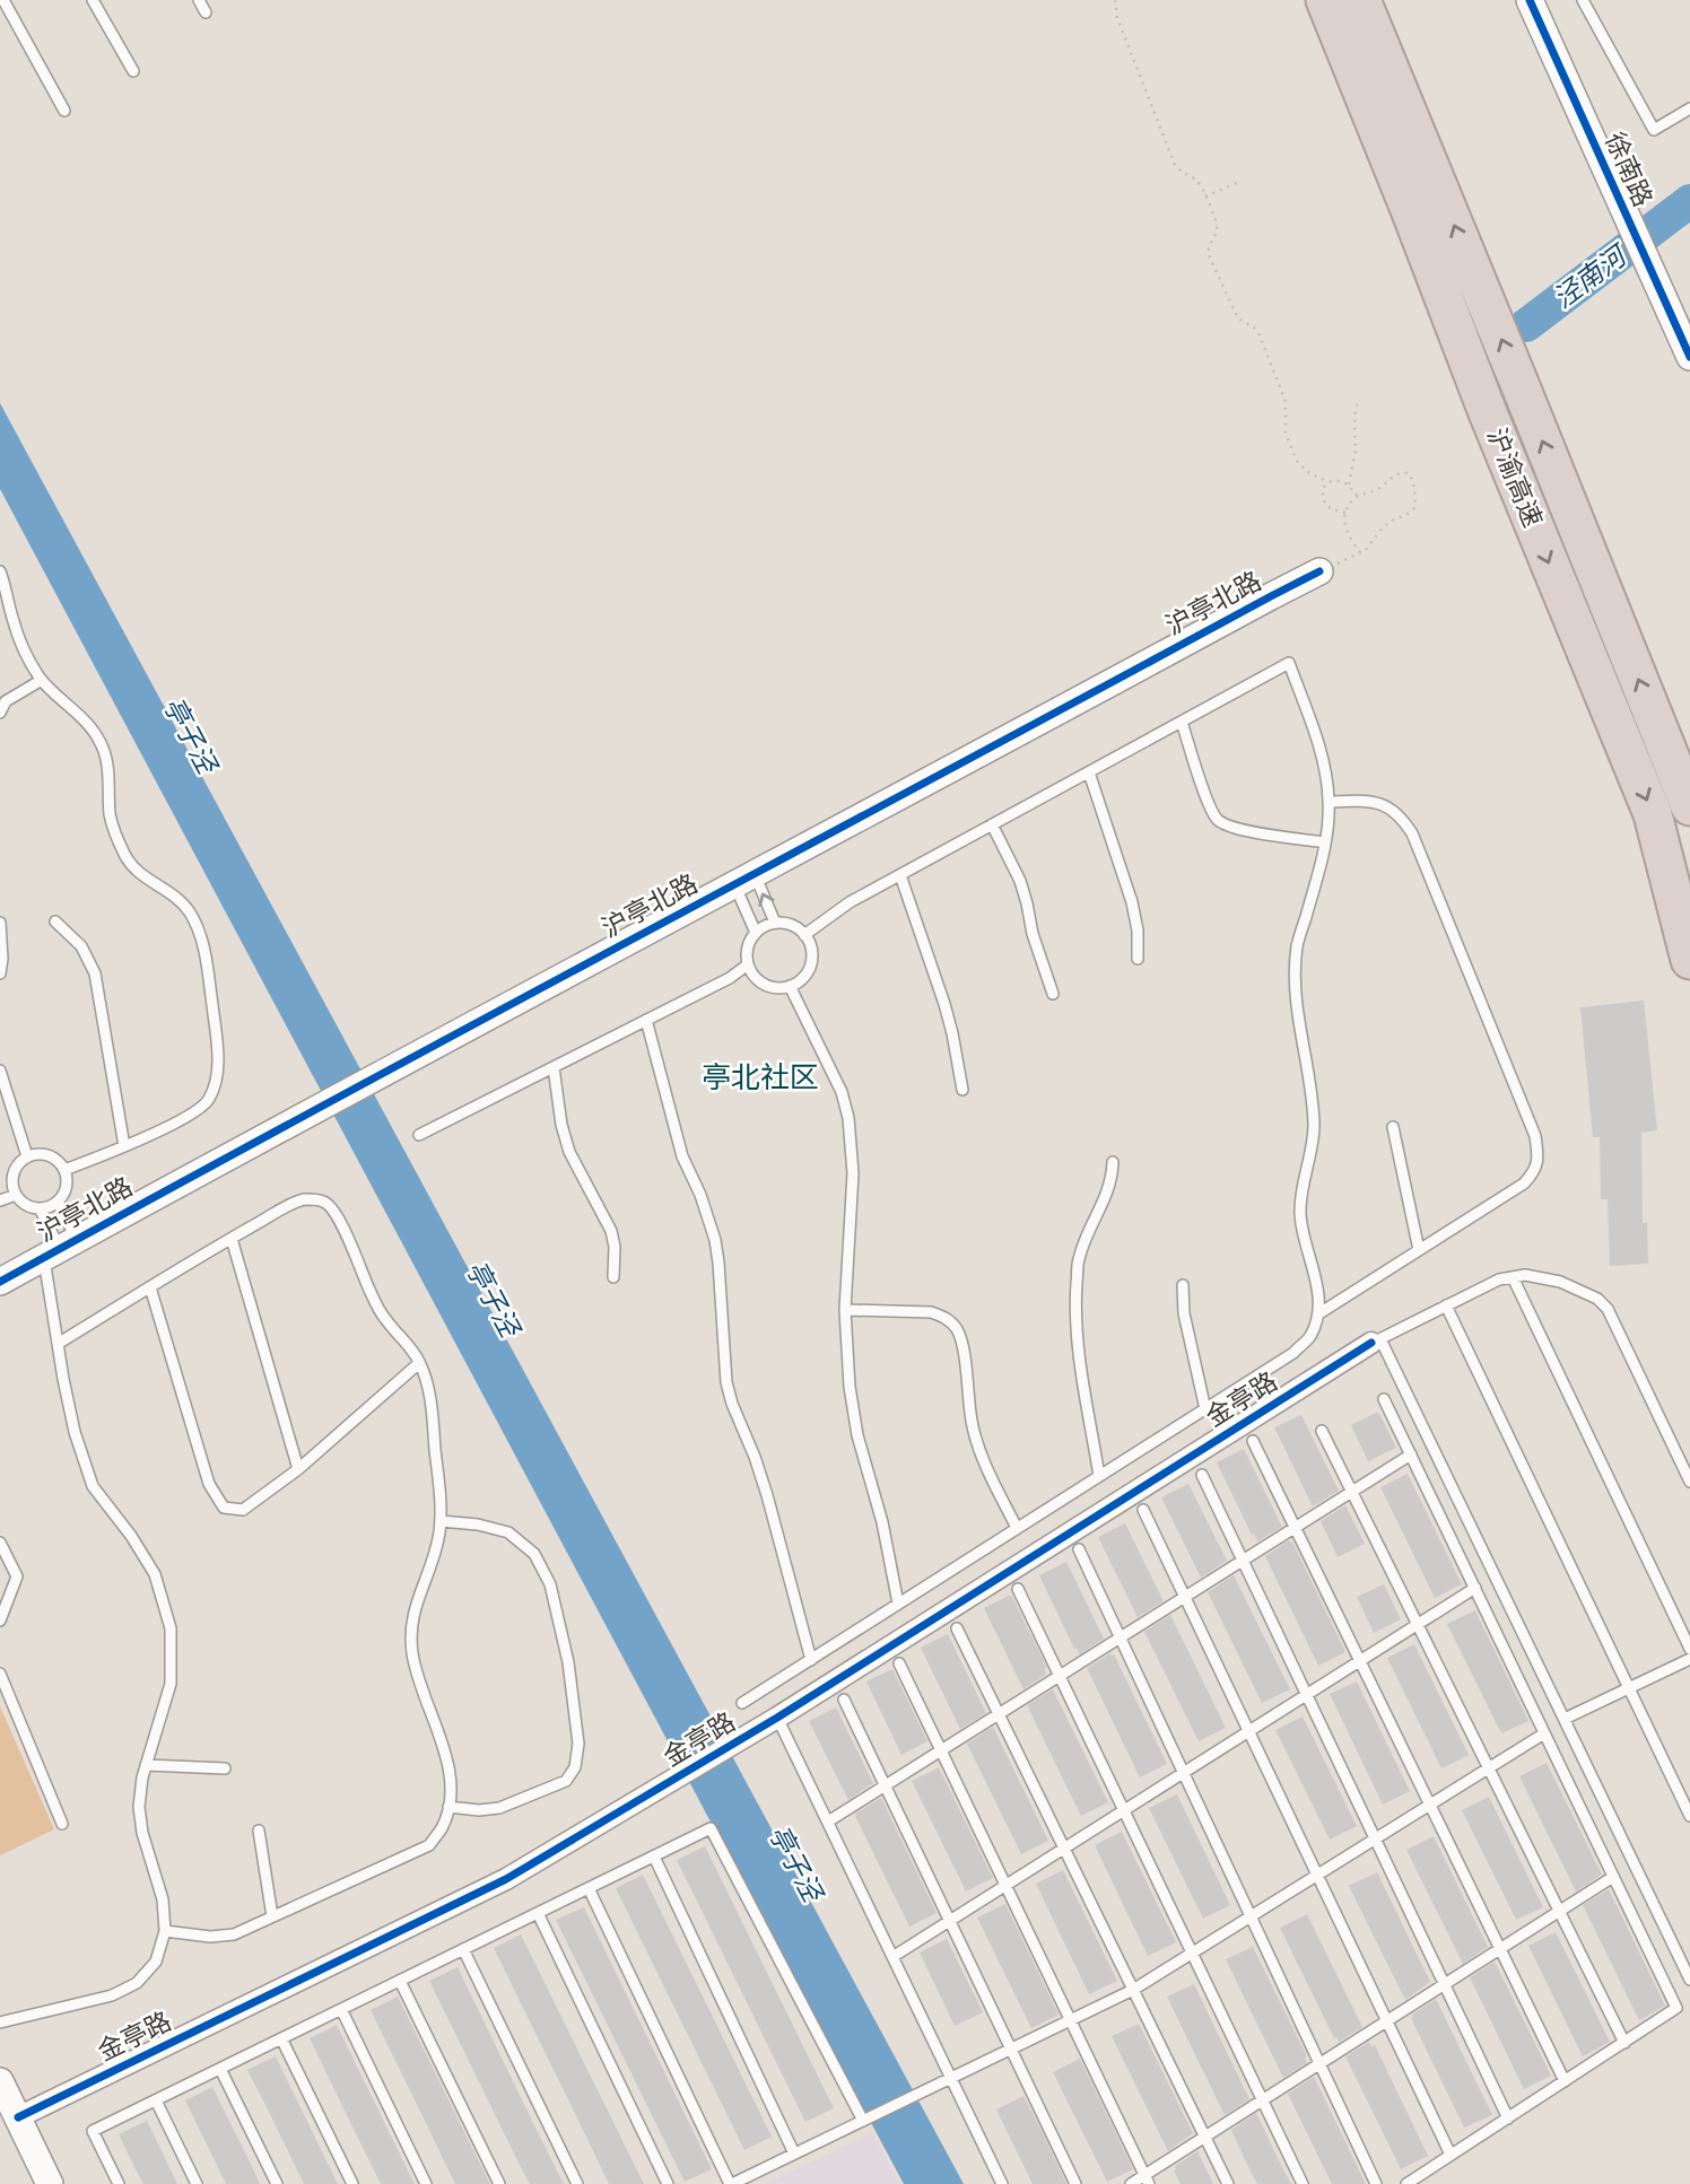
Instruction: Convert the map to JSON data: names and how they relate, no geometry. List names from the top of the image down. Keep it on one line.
{"streets":{"highway":["沪渝高速"],"street":["徐南路","沪亭北路","金亭路"]},"districts":["亭北社区"],"water":["泾南河","亭子泾"]}
